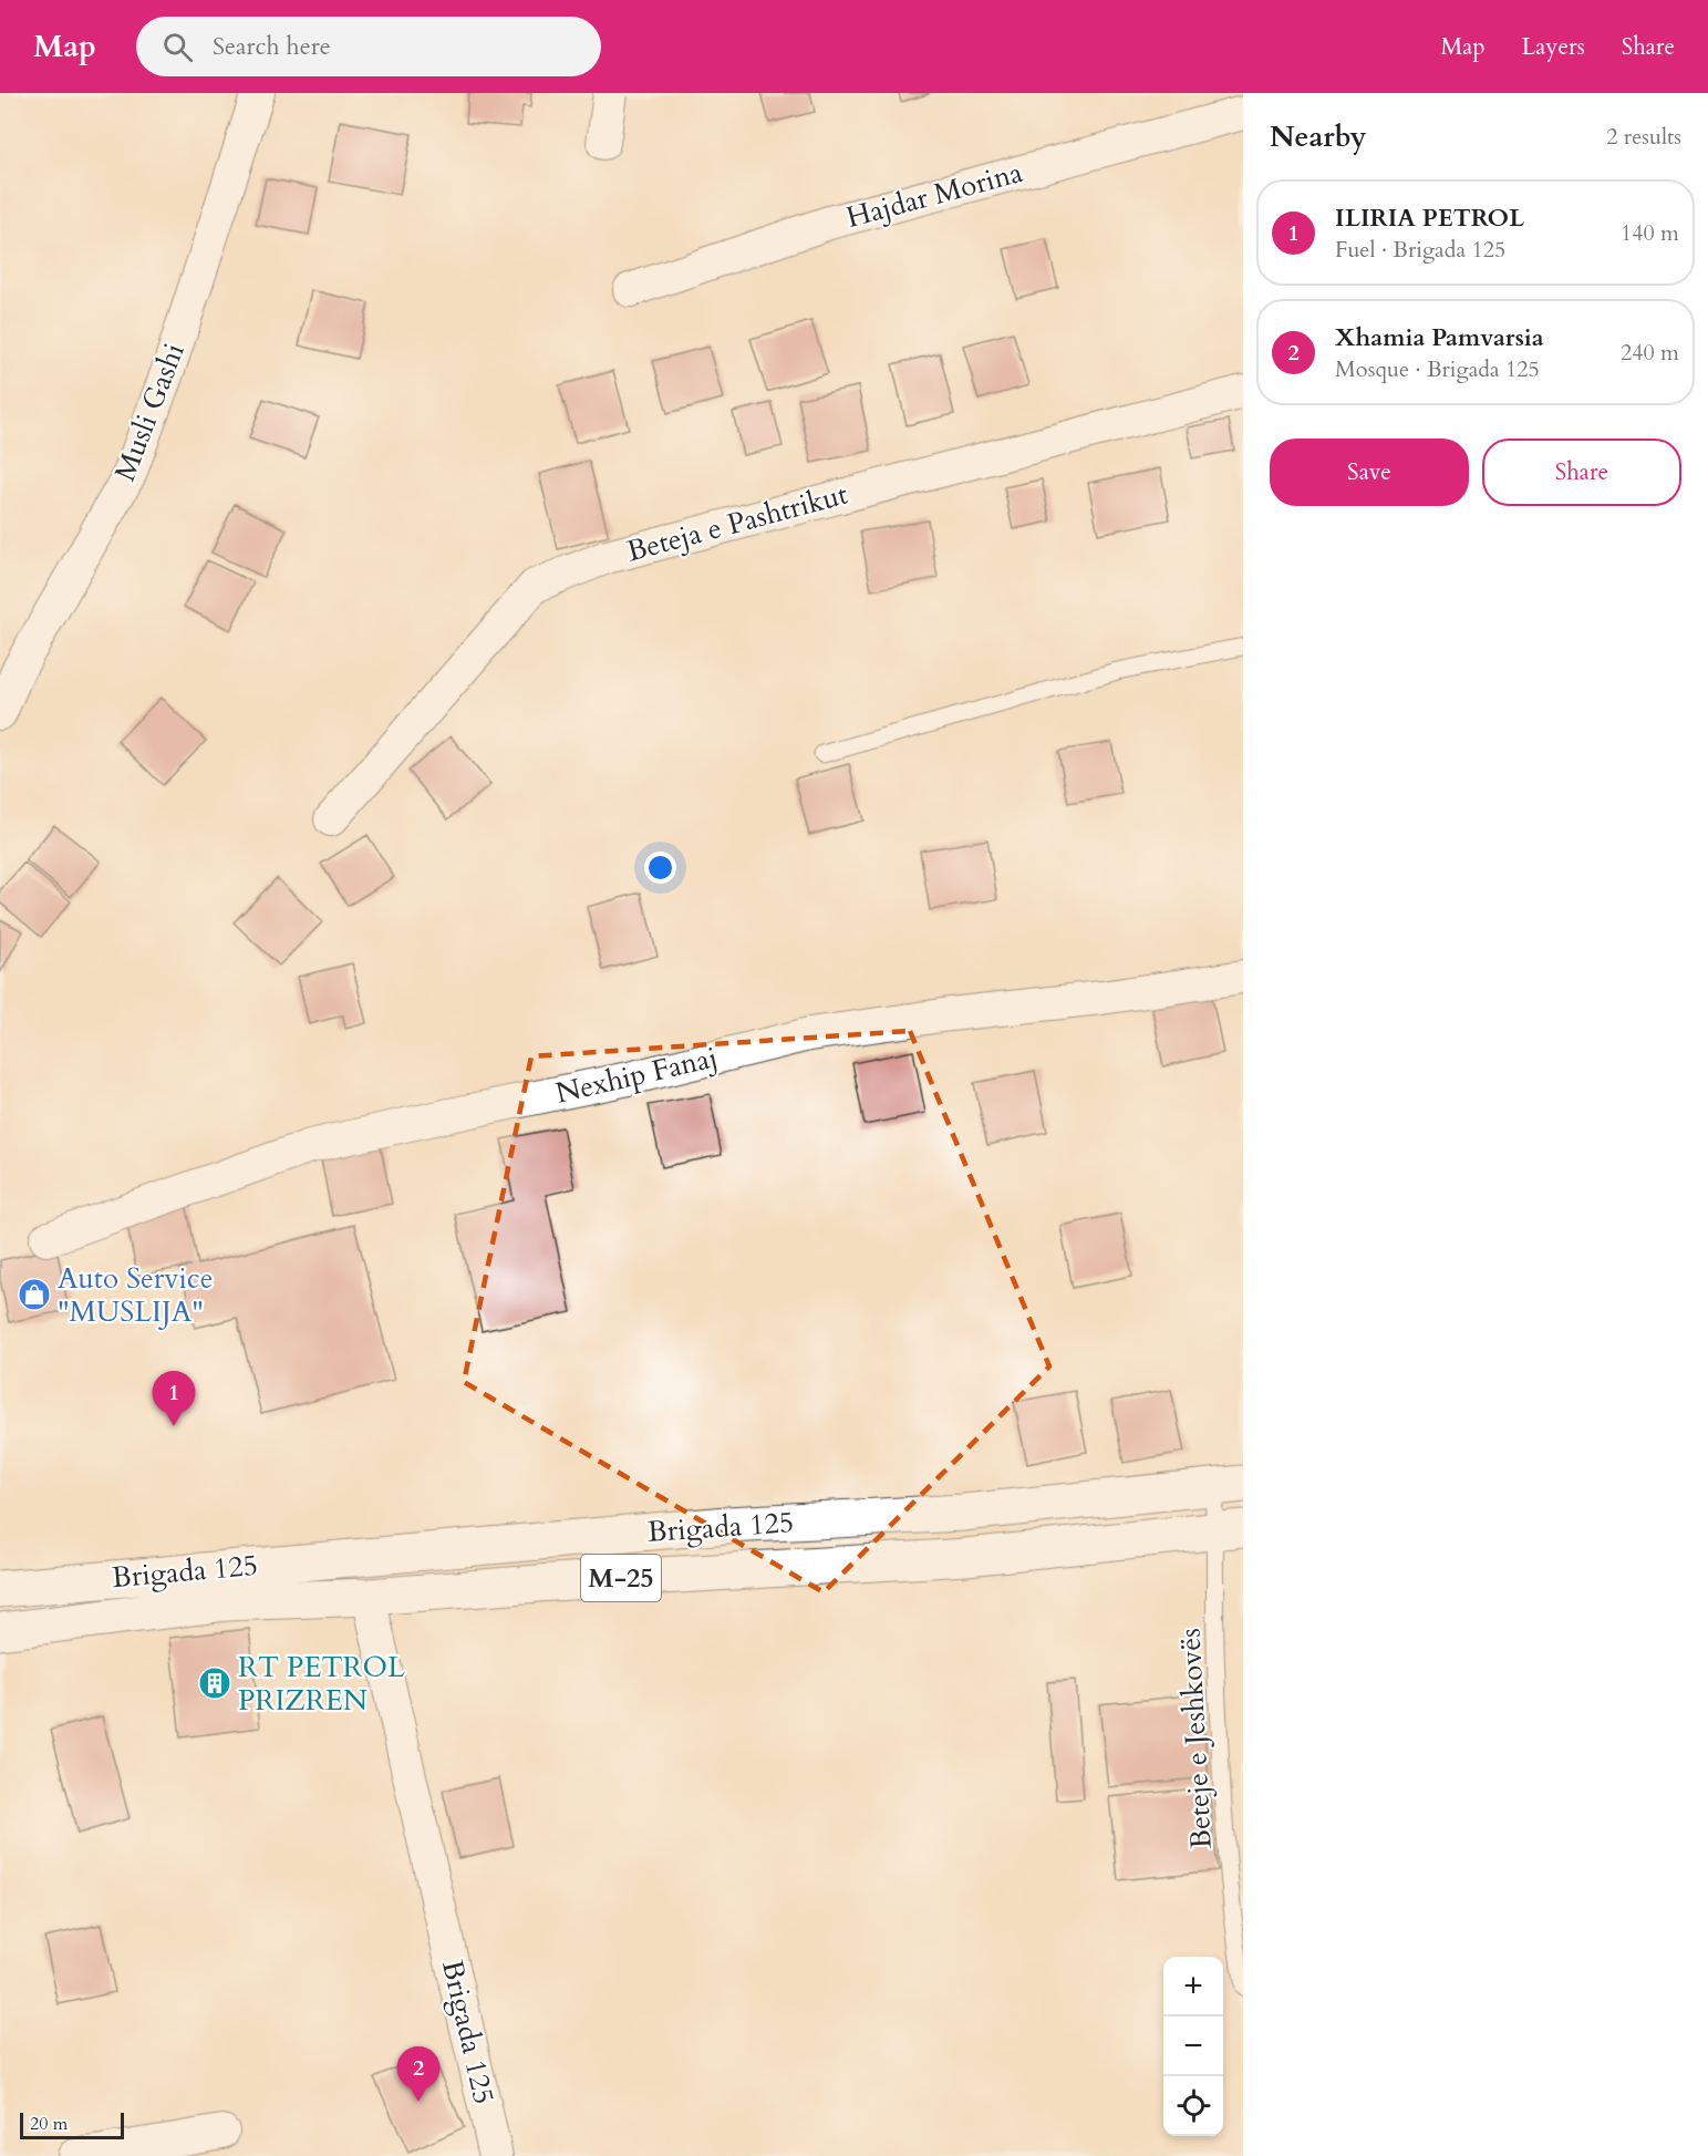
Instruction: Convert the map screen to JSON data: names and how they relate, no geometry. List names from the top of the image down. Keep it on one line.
{"streets":{"main road":["Brigada 125","M-25"],"street":["Hajdar Morina","Musli Gashi","Beteja e Pashtrikut","Nexhip Fanaj"],"lane":["Beteje e Jeshkovës"]},"crossings":[["Brigada 125","Beteje e Jeshkovës"]],"places":{"shop":["Auto Service \"MUSLIJA\""],"building":["RT PETROL PRIZREN"]},"scale_bar":"20 m","page":{"header":"Map","search":"Search here","nav":["Map","Layers","Share"],"heading":["Nearby","2 results"],"list":[{"mark":"1","name":"ILIRIA PETROL","note":"Fuel · Brigada 125","value":"140 m"},{"mark":"2","name":"Xhamia Pamvarsia","note":"Mosque · Brigada 125","value":"240 m"}],"buttons":["Save","Share"],"pins":["1","2"],"map_buttons":["+","−"],"scale":"20 m"}}
